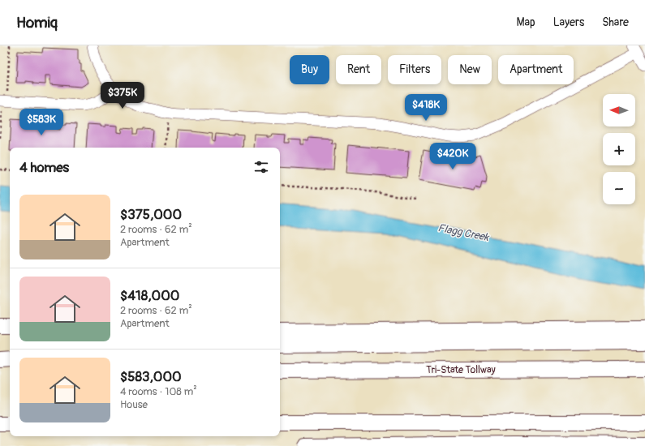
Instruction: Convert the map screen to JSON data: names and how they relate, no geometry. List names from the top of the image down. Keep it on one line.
{"streets":{"highway":["Tri-State Tollway"]},"water":["Flagg Creek"],"north":"left","page":{"header":"Homiq","nav":["Map","Layers","Share"],"chip":["Buy","Rent","Filters","New","Apartment"],"price":["$375K","$418K","$583K","$420K"],"map_buttons":["+","−"],"heading":"4 homes","list":[{"name":"$375,000","note":"2 rooms · 62 m² · Apartment"},{"name":"$418,000","note":"2 rooms · 62 m² · Apartment"},{"name":"$583,000","note":"4 rooms · 108 m² · House"}]}}
